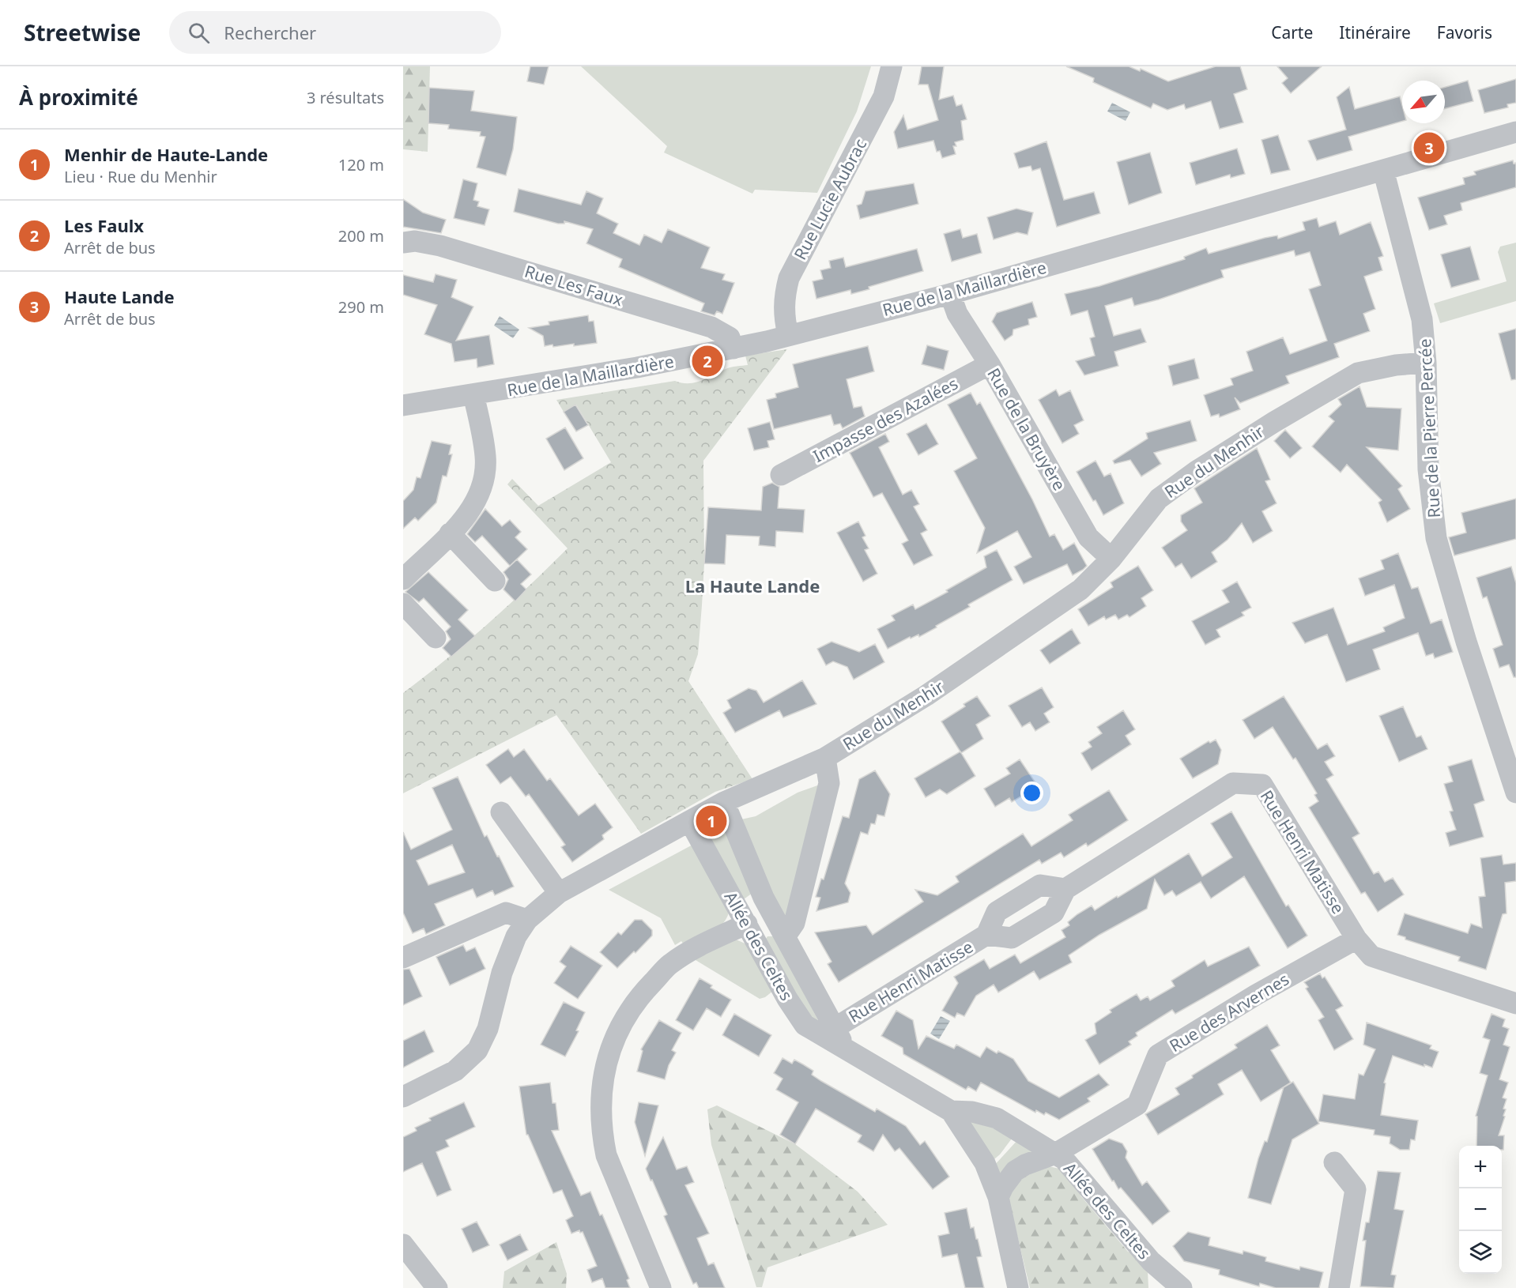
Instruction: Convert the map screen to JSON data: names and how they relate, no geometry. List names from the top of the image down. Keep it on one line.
{"streets":{"street":["Rue Lucie Aubrac","Rue Les Faux","Rue de la Maillardière","Impasse des Azalées","Rue de la Pierre Percée","Rue de la Bruyère","Rue du Menhir","Rue Henri Matisse","Allée des Celtes","Rue des Arvernes"]},"crossings":[["Rue Lucie Aubrac","Rue de la Maillardière"],["Rue Les Faux","Rue de la Maillardière"],["Rue de la Maillardière","Rue de la Pierre Percée"],["Rue de la Maillardière","Rue de la Bruyère"],["Impasse des Azalées","Rue de la Bruyère"],["Rue de la Pierre Percée","Rue du Menhir"],["Rue de la Bruyère","Rue du Menhir"],["Rue du Menhir","Allée des Celtes"],["Rue Henri Matisse","Allée des Celtes"],["Rue Henri Matisse","Rue des Arvernes"],["Allée des Celtes","Rue des Arvernes"]],"districts":["La Haute Lande"],"north":"bottom left","page":{"header":"Streetwise","search":"Rechercher","nav":["Carte","Itinéraire","Favoris"],"heading":["À proximité","3 résultats"],"list":[{"mark":"1","name":"Menhir de Haute-Lande","note":"Lieu · Rue du Menhir","value":"120 m"},{"mark":"2","name":"Les Faulx","note":"Arrêt de bus","value":"200 m"},{"mark":"3","name":"Haute Lande","note":"Arrêt de bus","value":"290 m"}],"pins":["3","2","1"],"map_buttons":["+","−"]}}
